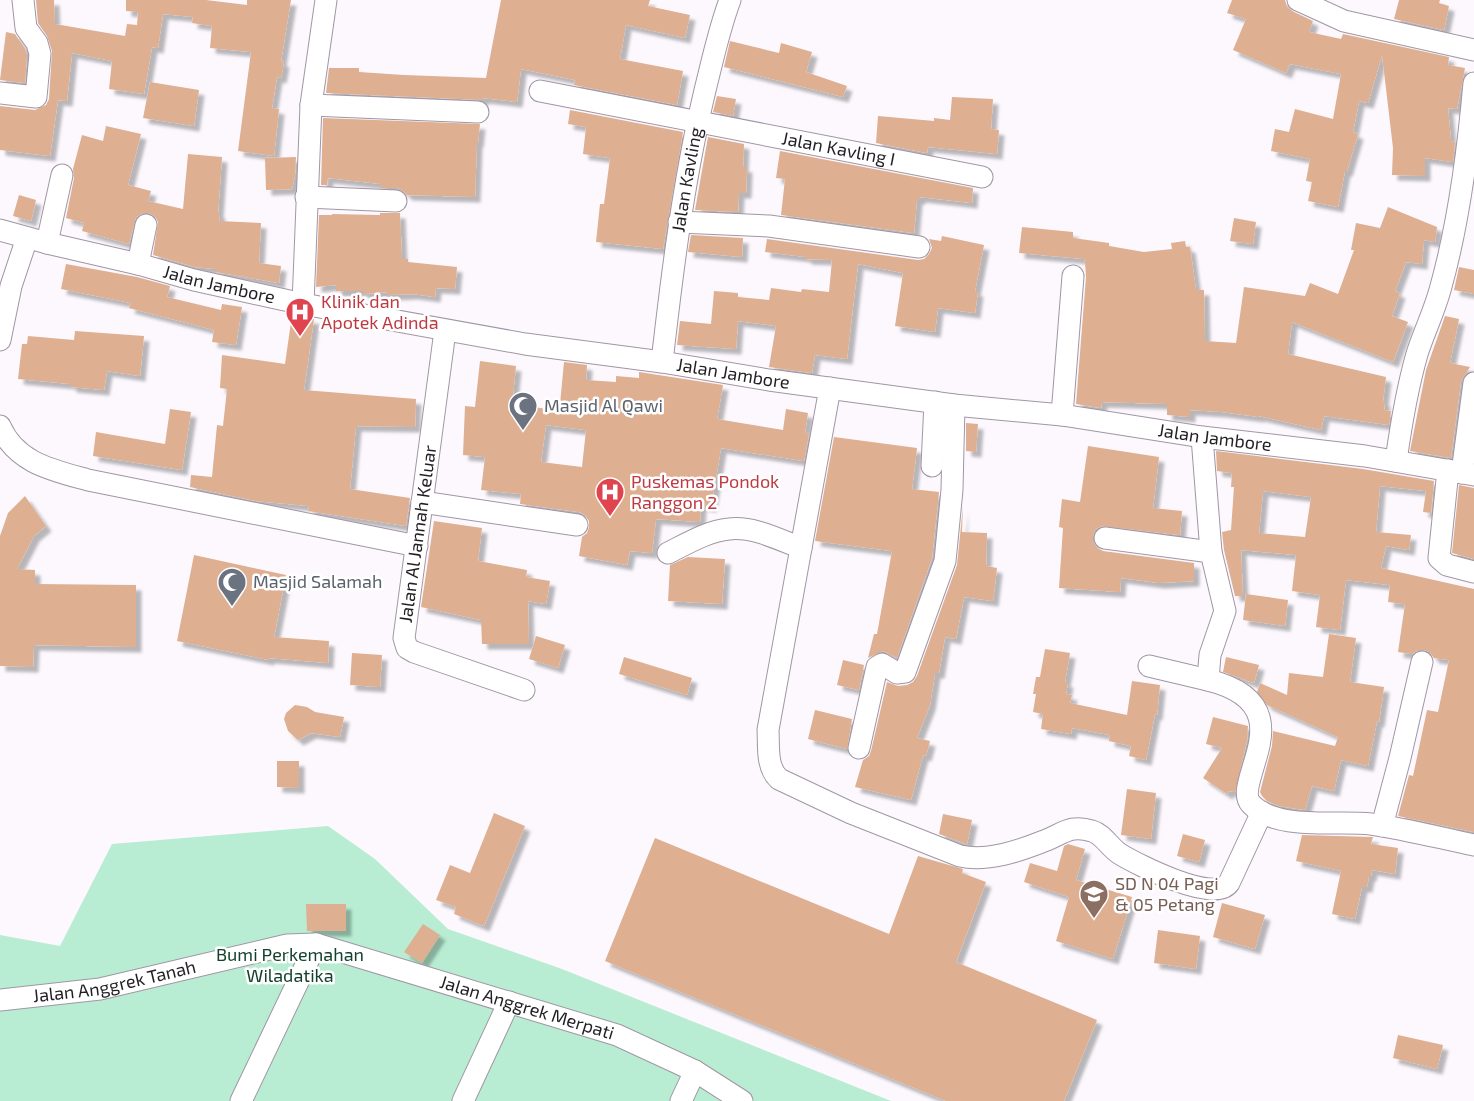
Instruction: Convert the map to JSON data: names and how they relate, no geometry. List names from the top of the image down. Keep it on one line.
{"streets":{"street":["Jalan Kavling I","Jalan Kavling","Jalan Jambore","Jalan Al Jannah Keluar","Jalan Anggrek Tanah","Jalan Anggrek Merpati"]},"crossings":[["Jalan Kavling I","Jalan Kavling"],["Jalan Kavling","Jalan Jambore"],["Jalan Jambore","Jalan Al Jannah Keluar"],["Jalan Anggrek Tanah","Jalan Anggrek Merpati"]],"parks":["Bumi Perkemahan Wiladatika"],"places":{"hospital":["Klinik dan Apotek Adinda","Puskemas Pondok Ranggon 2"],"mosque":["Masjid Al Qawi","Masjid Salamah"],"school or university":["SD N 04 Pagi & 05 Petang"]}}
